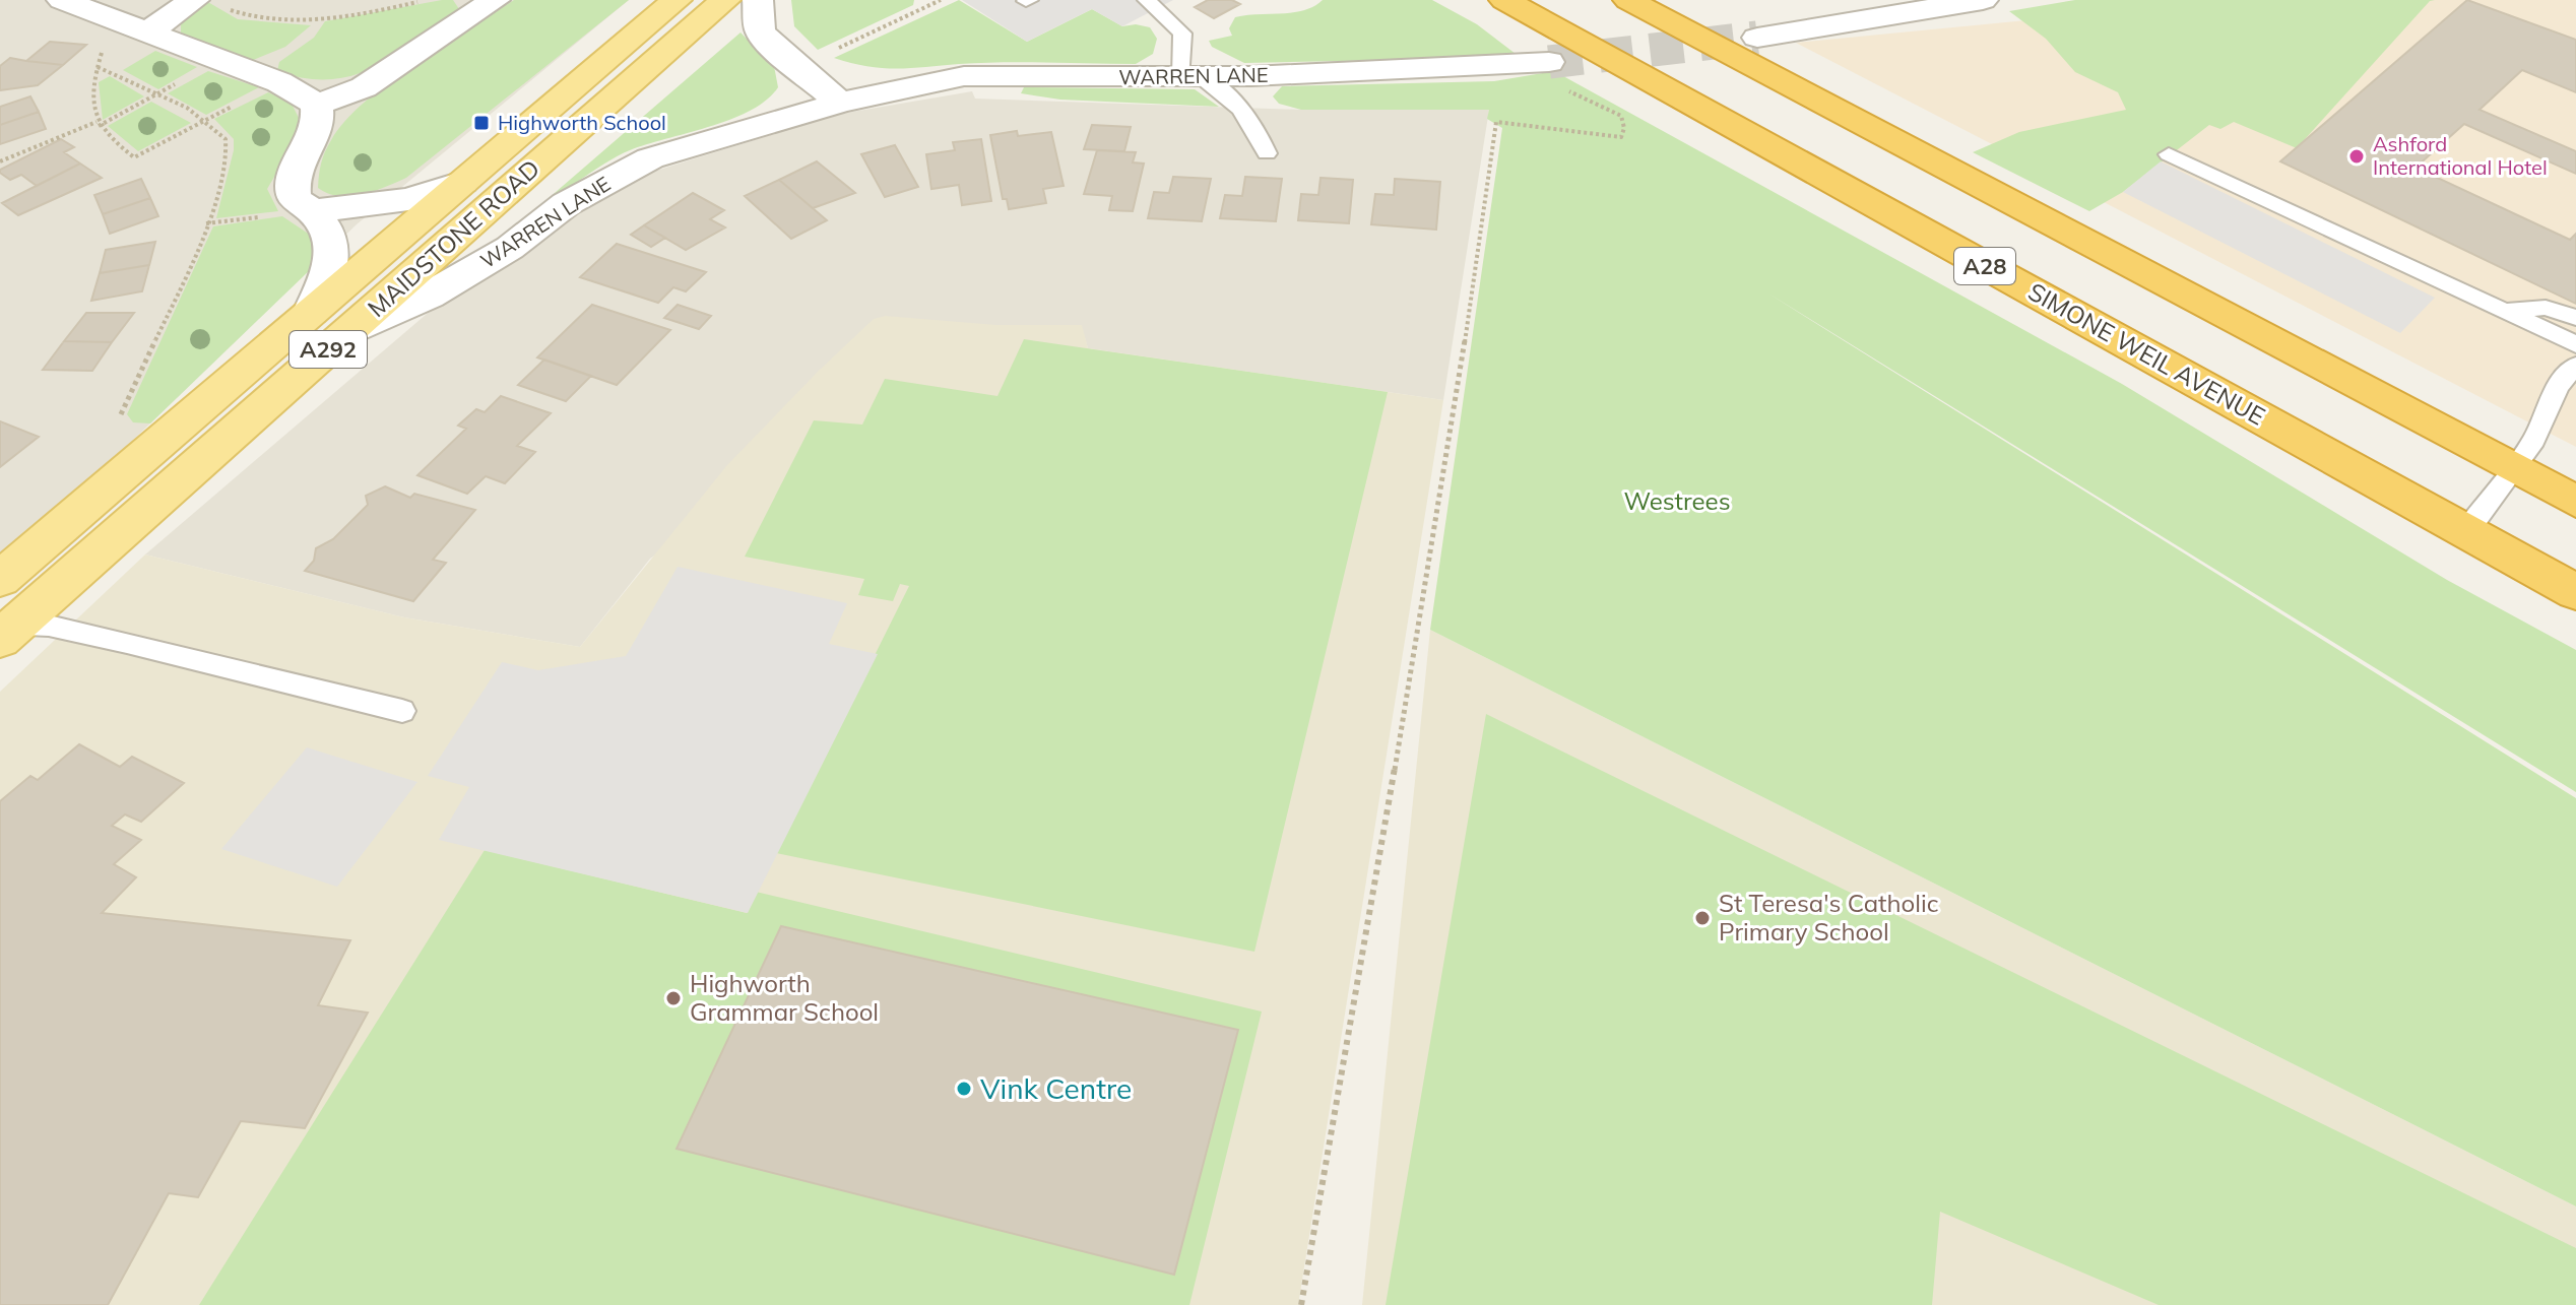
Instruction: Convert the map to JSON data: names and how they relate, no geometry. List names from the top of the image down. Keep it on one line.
{"streets":{"highway":["A28","SIMONE WEIL AVENUE"],"main road":["MAIDSTONE ROAD","A292"],"street":["WARREN LANE"]},"crossings":[["WARREN LANE","MAIDSTONE ROAD"]],"parks":["Westrees"],"places":{"transit":["Highworth School"],"other":["Ashford International Hotel","St Teresa's Catholic Primary School","Highworth Grammar School","Vink Centre"]}}
